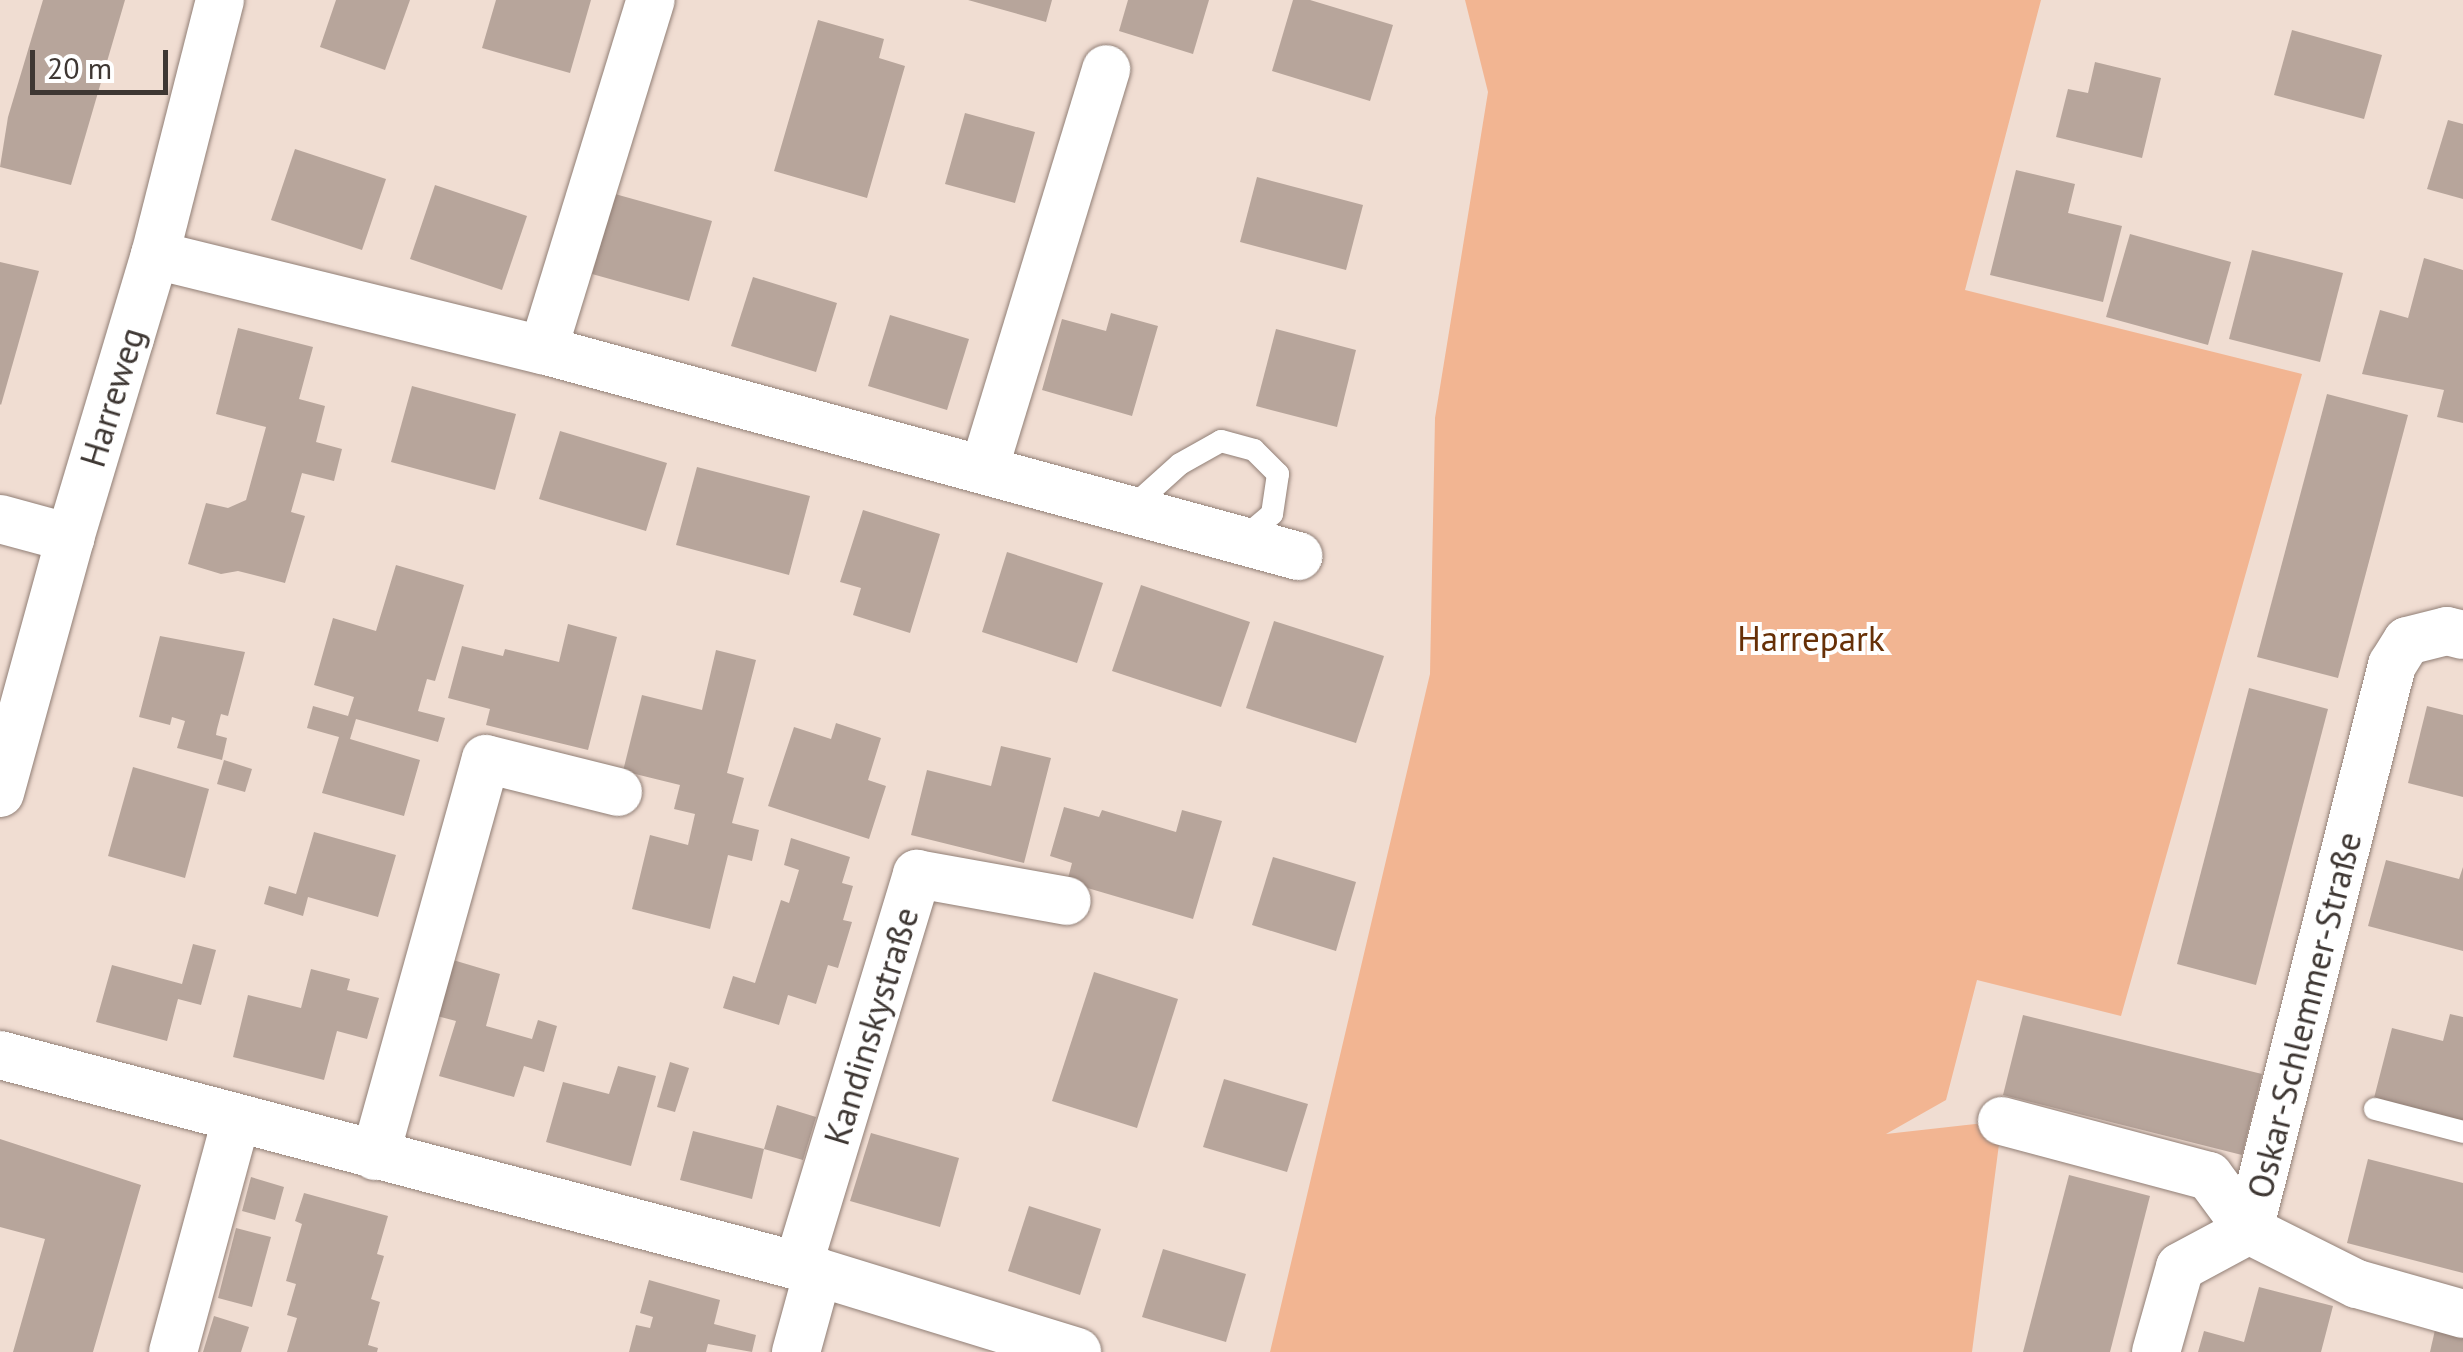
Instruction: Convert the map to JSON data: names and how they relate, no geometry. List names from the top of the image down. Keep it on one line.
{"streets":{"street":["Harreweg","Oskar-Schlemmer-Straße","Kandinskystraße"]},"parks":["Harrepark"],"scale_bar":"20 m"}
